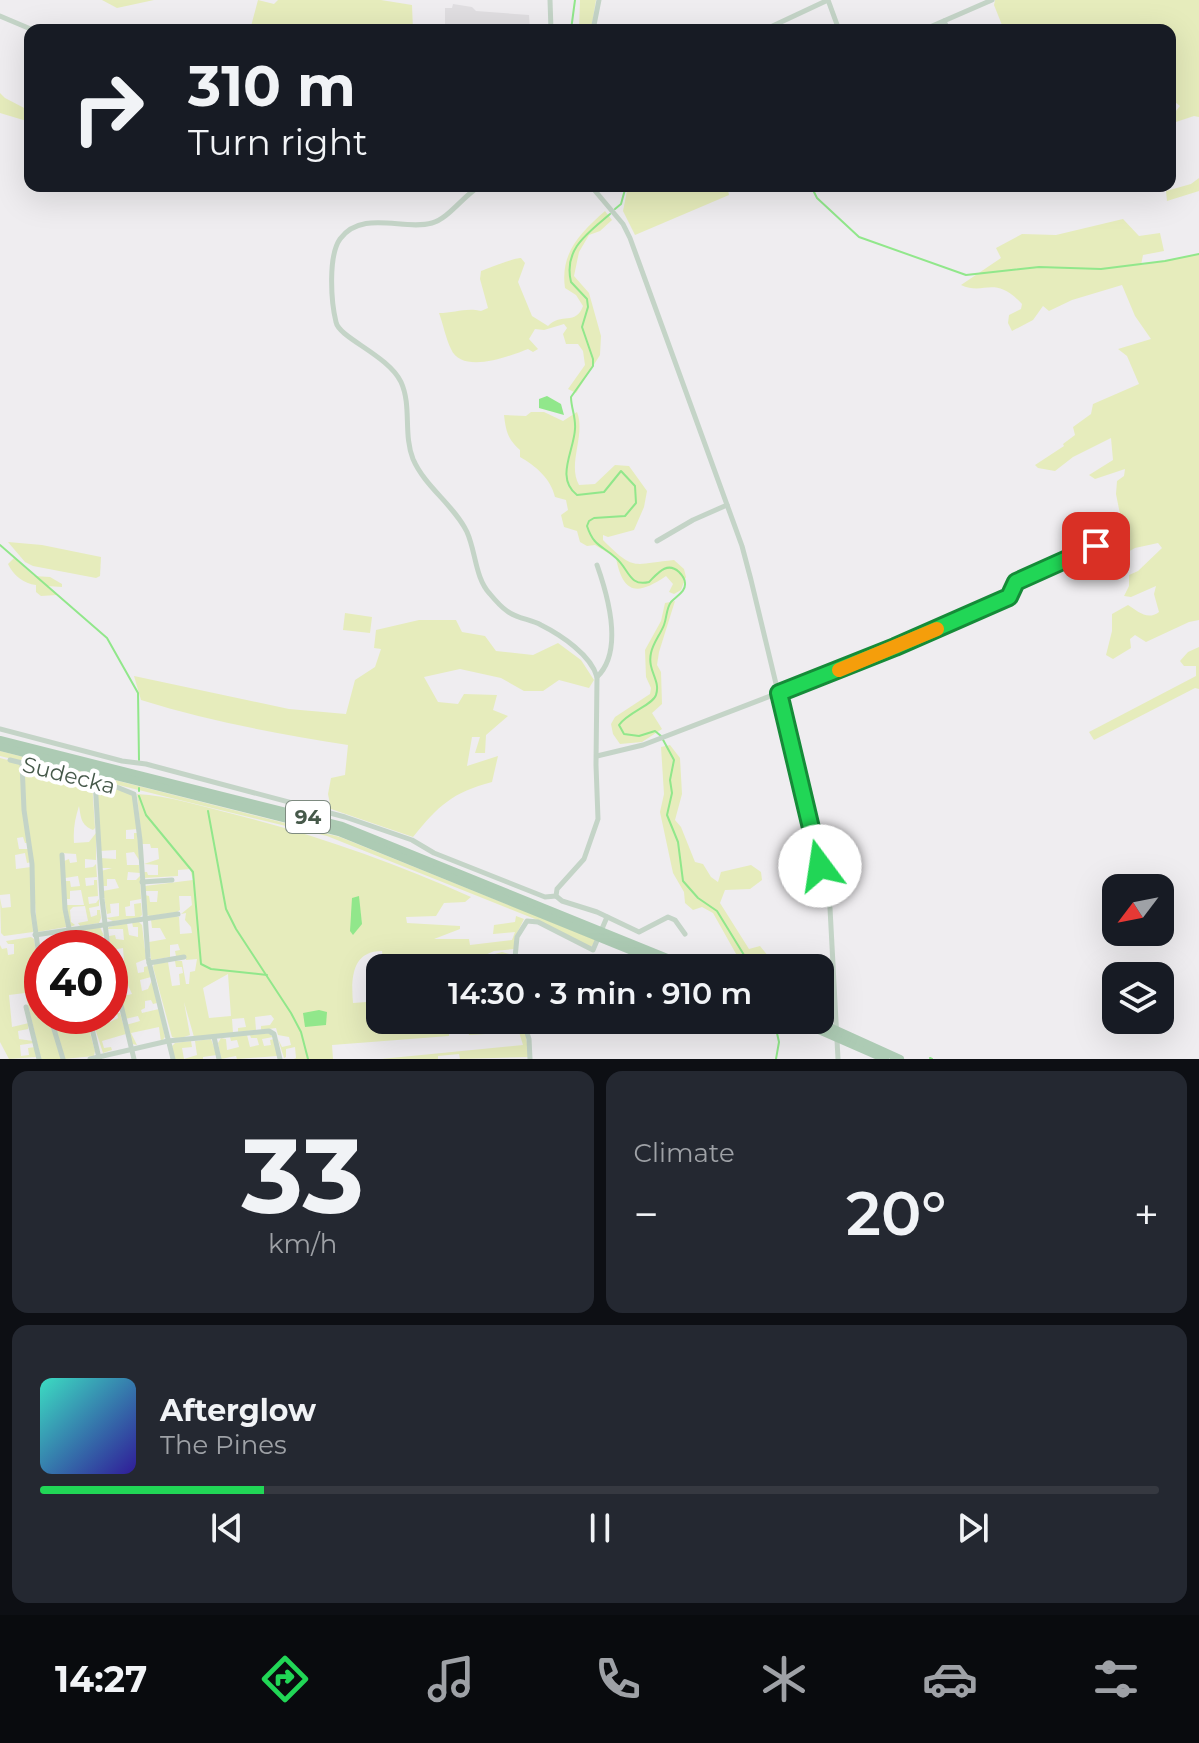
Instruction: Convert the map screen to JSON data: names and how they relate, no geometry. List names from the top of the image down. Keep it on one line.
{"streets":{"main road":["94"],"street":["Sudecka"]},"north":"bottom left","page":{"turn":["310 m","Turn right"],"limit":"40","trip":"14:30 · 3 min · 910 m","tile":[["33","km/h"],"Climate"],"heat":["−","20°","+"],"song":["Afterglow","The Pines"],"tabs":"14:27"}}
